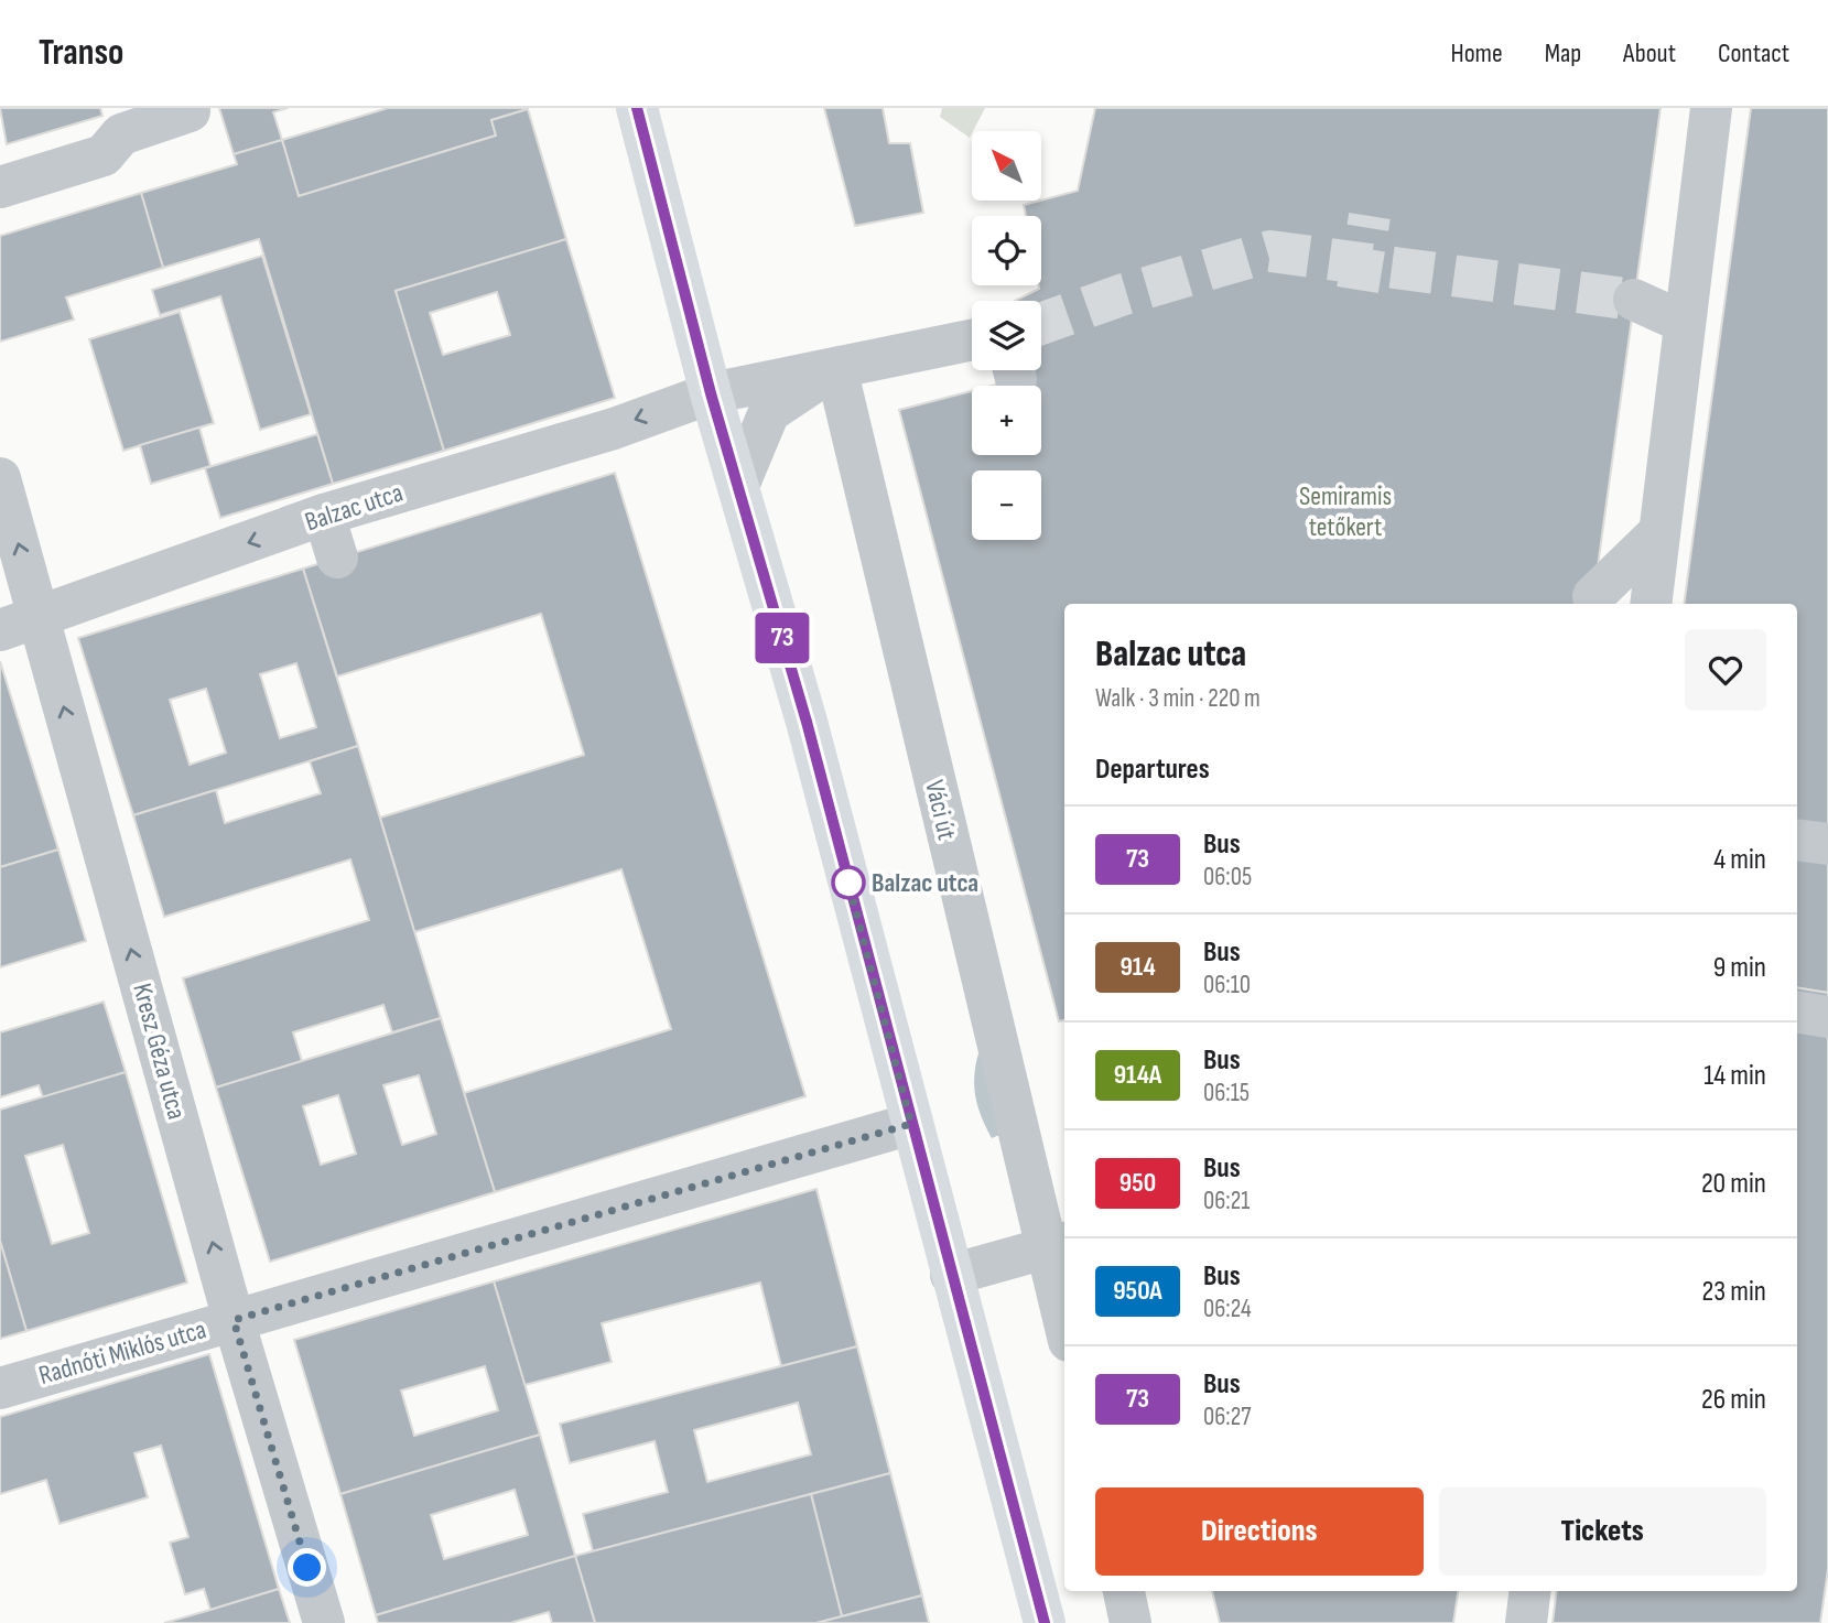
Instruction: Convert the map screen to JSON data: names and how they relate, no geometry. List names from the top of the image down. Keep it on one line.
{"streets":{"street":["Balzac utca","Váci út","Kresz Géza utca","Radnóti Miklós utca"]},"crossings":[["Balzac utca","Váci út"],["Balzac utca","Kresz Géza utca"],["Kresz Géza utca","Radnóti Miklós utca"]],"one_way":["Balzac utca","Kresz Géza utca"],"parks":["Semiramis tetőkert"],"places":["Balzac utca"],"lines":["bus line 73"],"north":"top left","page":{"header":"Transo","nav":["Home","Map","About","Contact"],"on_map":"73","map_buttons":["+","−"],"heading":[["Balzac utca","Walk · 3 min · 220 m"],"Departures"],"list":[{"mark":"73","name":"Bus","note":"06:05","value":"4 min"},{"mark":"914","name":"Bus","note":"06:10","value":"9 min"},{"mark":"914A","name":"Bus","note":"06:15","value":"14 min"},{"mark":"950","name":"Bus","note":"06:21","value":"20 min"},{"mark":"950A","name":"Bus","note":"06:24","value":"23 min"},{"mark":"73","name":"Bus","note":"06:27","value":"26 min"}],"buttons":["Directions","Tickets"]}}
